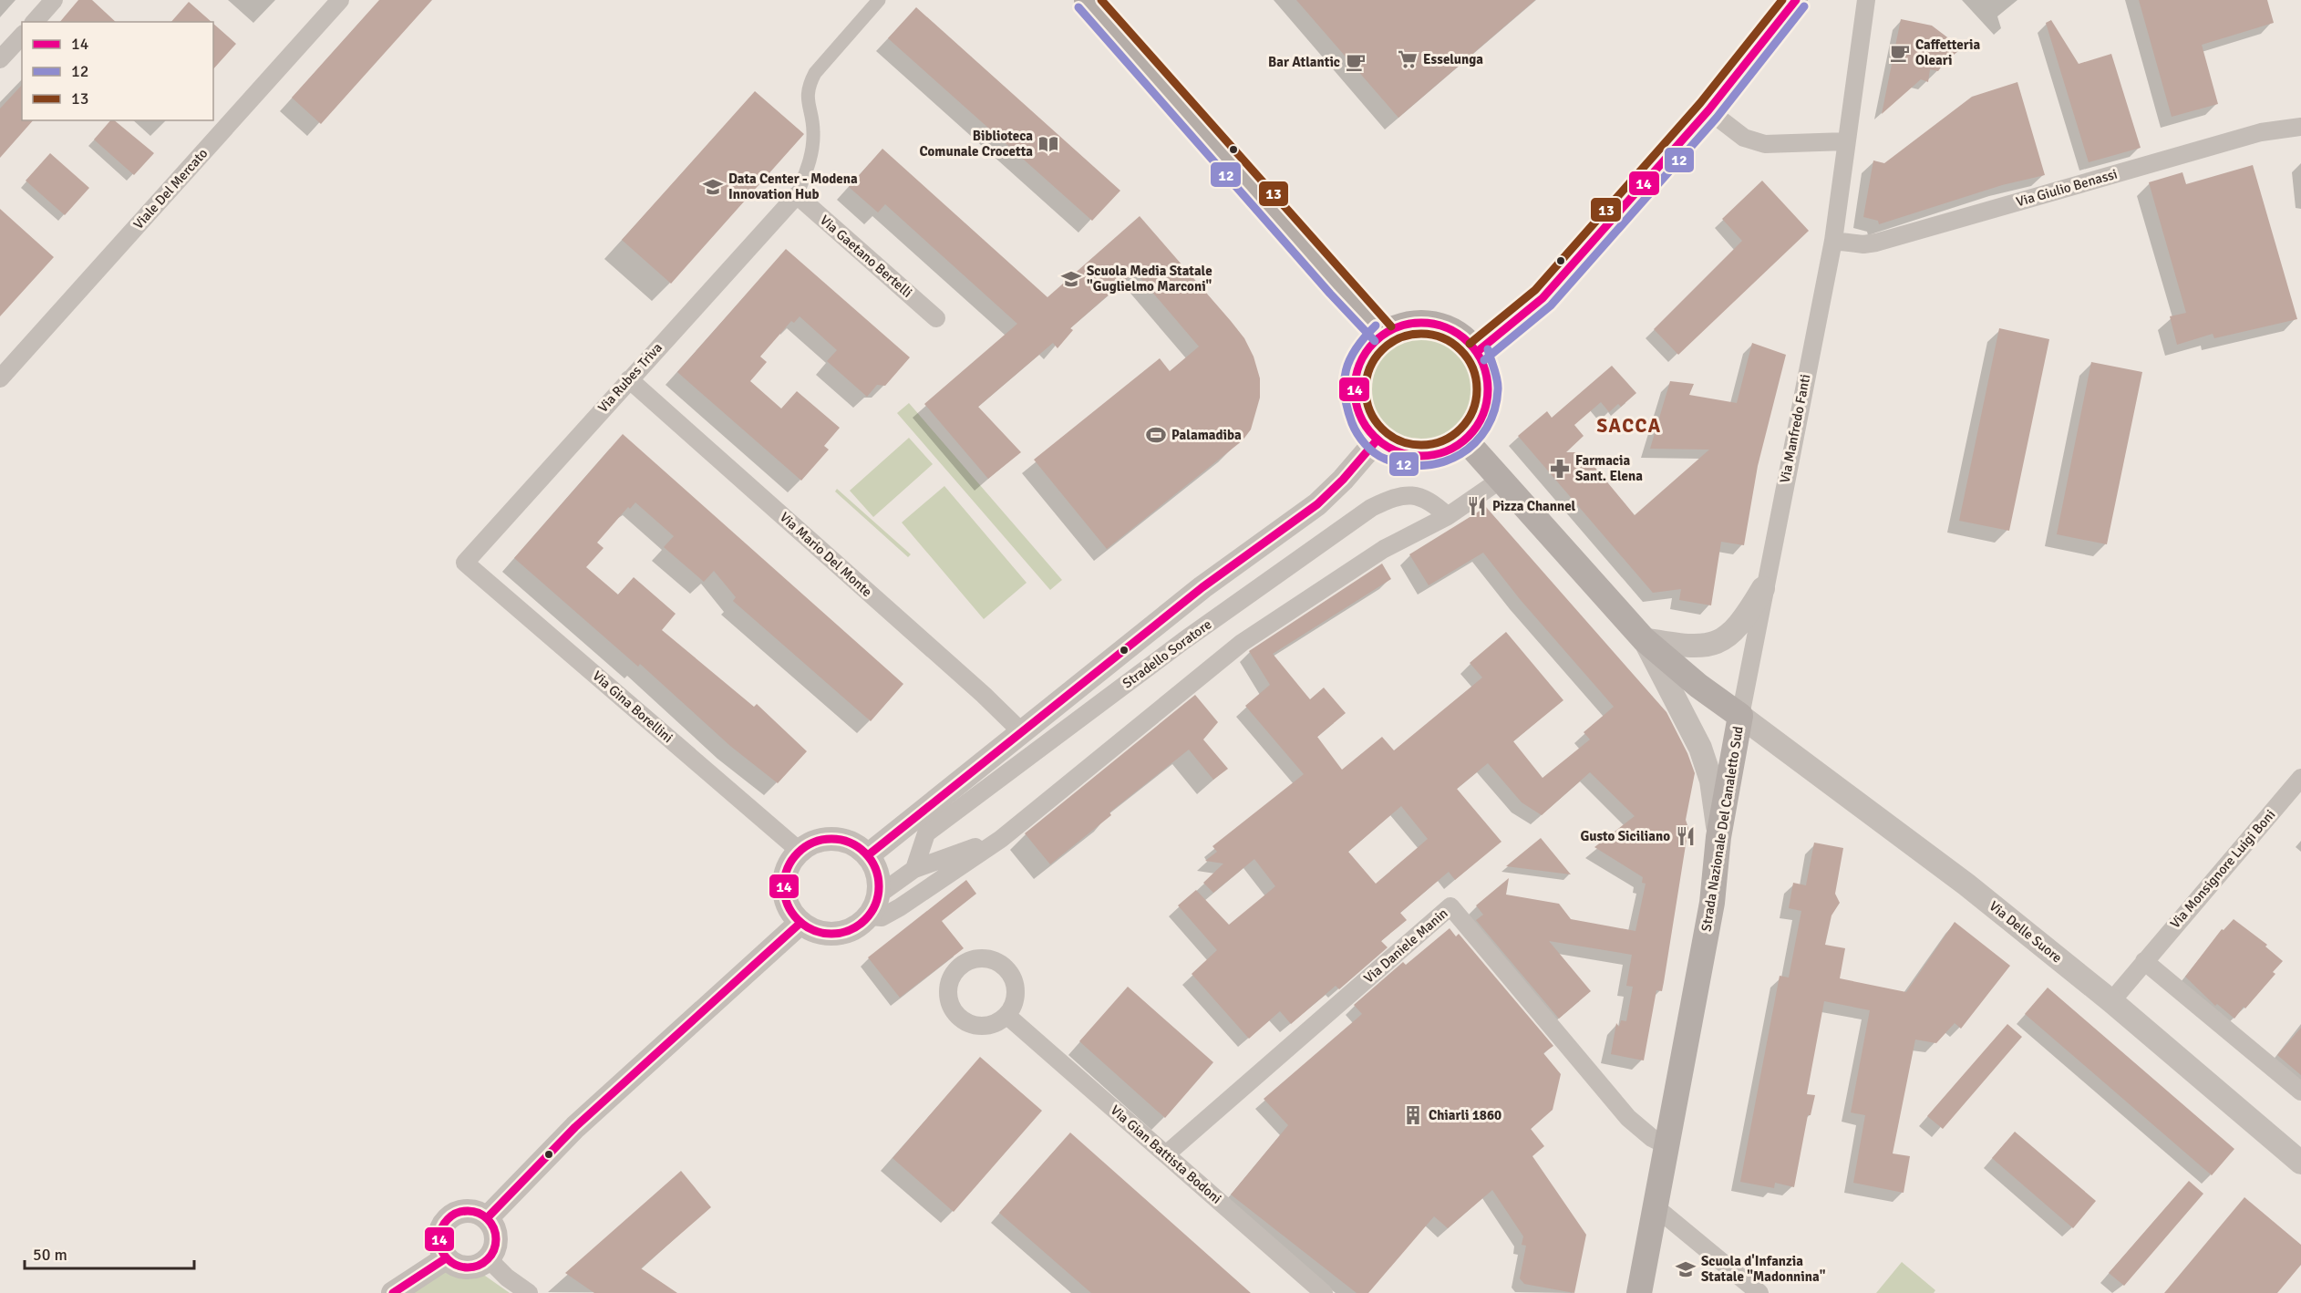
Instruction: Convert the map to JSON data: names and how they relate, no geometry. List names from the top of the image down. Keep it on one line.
{"streets":{"main road":["Strada Nazionale Del Canaletto Sud"],"street":["Via Giulio Benassi","Viale Del Mercato","Via Gaetano Bertelli","Via Rubes Triva","Via Manfredo Fanti","Via Mario Del Monte","Stradello Soratore","Via Gina Borellini","Via Monsignore Luigi Boni","Via Delle Suore","Via Daniele Manin","Via Gian Battista Bodoni"]},"crossings":[["Via Giulio Benassi","Via Manfredo Fanti"],["Via Gaetano Bertelli","Via Rubes Triva"],["Via Rubes Triva","Via Mario Del Monte"],["Via Rubes Triva","Via Gina Borellini"],["Via Manfredo Fanti","Strada Nazionale Del Canaletto Sud"],["Via Manfredo Fanti","Via Delle Suore"],["Strada Nazionale Del Canaletto Sud","Via Delle Suore"],["Strada Nazionale Del Canaletto Sud","Via Daniele Manin"],["Via Monsignore Luigi Boni","Via Delle Suore"],["Via Daniele Manin","Via Gian Battista Bodoni"]],"districts":["SACCA"],"places":{"cafe":["Caffetteria Oleari","Bar Atlantic"],"supermarket":["Esselunga"],"library":["Biblioteca Comunale Crocetta"],"school or university":["Data Center - Modena Innovation Hub","Scuola Media Statale \"Guglielmo Marconi\"","Scuola d'Infanzia Statale \"Madonnina\""],"sports":["Palamadiba"],"pharmacy":["Farmacia Sant. Elena"],"restaurant":["Pizza Channel","Gusto Siciliano"],"building":["Chiarli 1860"]},"lines":["transit line 14","transit line 13","transit line 12"],"legend":["14","12","13"],"scale_bar":"50 m"}
